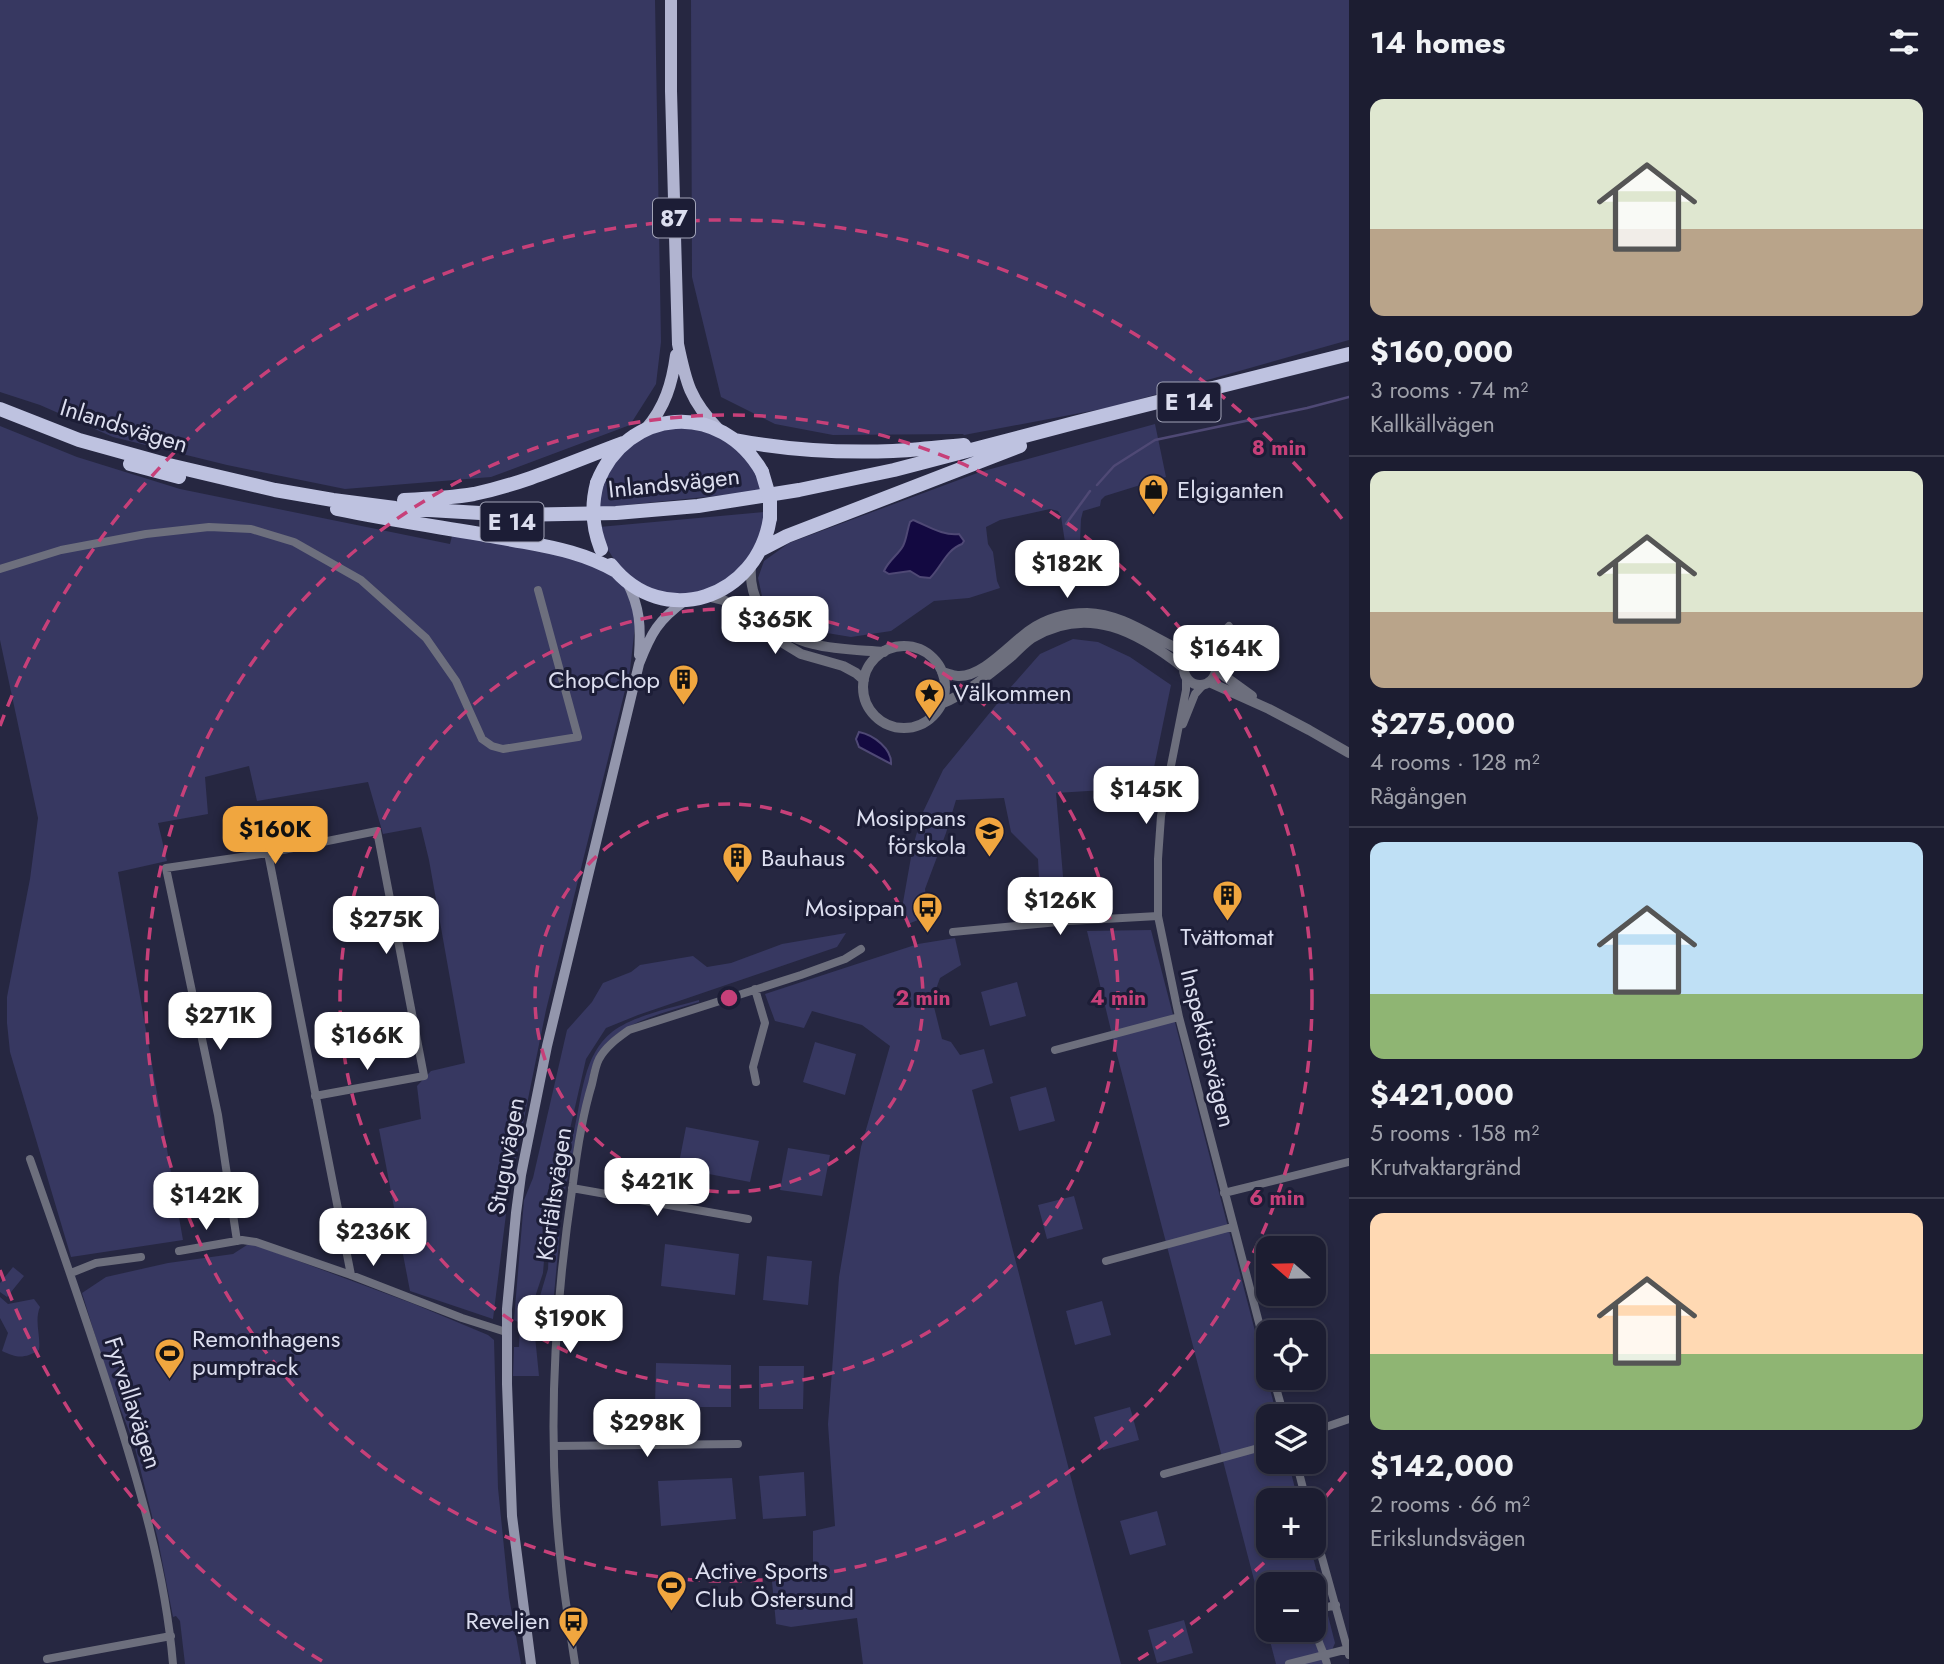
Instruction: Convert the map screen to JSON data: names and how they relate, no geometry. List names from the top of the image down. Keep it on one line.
{"streets":{"highway":["E 14","Inlandsvägen"],"main road":["87","Stuguvägen"],"street":["Inspektörsvägen","Körfältsvägen","Fyrvallavägen"]},"places":{"shop":["Elgiganten"],"building":["ChopChop","Bauhaus","Tvättomat"],"place":["Välkommen"],"school or university":["Mosippans förskola"],"bus stop":["Mosippan","Reveljen"],"sports":["Remonthagens pumptrack","Active Sports Club Östersund"]},"north":"left","page":{"heading":"14 homes","list":[{"name":"$160,000","note":"3 rooms · 74 m² · Kallkällvägen"},{"name":"$275,000","note":"4 rooms · 128 m² · Rågången"},{"name":"$421,000","note":"5 rooms · 158 m² · Krutvaktargränd"},{"name":"$142,000","note":"2 rooms · 66 m² · Erikslundsvägen"}],"price":["$182K","$365K","$164K","$145K","$160K","$126K","$275K","$271K","$166K","$421K","$142K","$236K","$190K","$298K"],"map_buttons":["+","−"]},"rings":["8 min","2 min","4 min","6 min"]}
